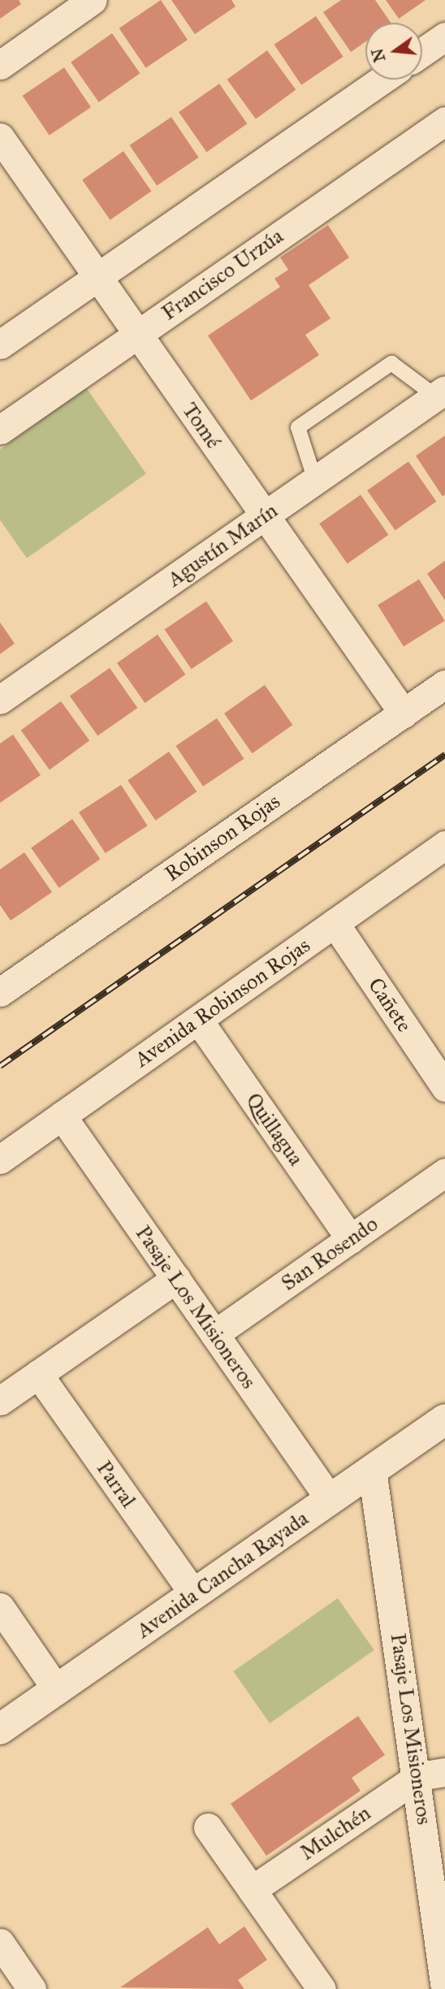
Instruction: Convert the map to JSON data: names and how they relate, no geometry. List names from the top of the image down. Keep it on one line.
{"streets":{"street":["Francisco Urzúa","Tomé","Agustín Marín","Robinson Rojas","Avenida Robinson Rojas","Cañete","Quillagua","San Rosendo","Pasaje Los Misioneros","Parral","Avenida Cancha Rayada","Mulchén"]},"crossings":[["Francisco Urzúa","Tomé"],["Tomé","Agustín Marín"],["Tomé","Robinson Rojas"],["Avenida Robinson Rojas","Cañete"],["Avenida Robinson Rojas","Quillagua"],["Avenida Robinson Rojas","Pasaje Los Misioneros"],["Quillagua","San Rosendo"],["San Rosendo","Pasaje Los Misioneros"],["Pasaje Los Misioneros","Avenida Cancha Rayada"],["Pasaje Los Misioneros","Mulchén"],["Parral","Avenida Cancha Rayada"]],"north":"left"}
